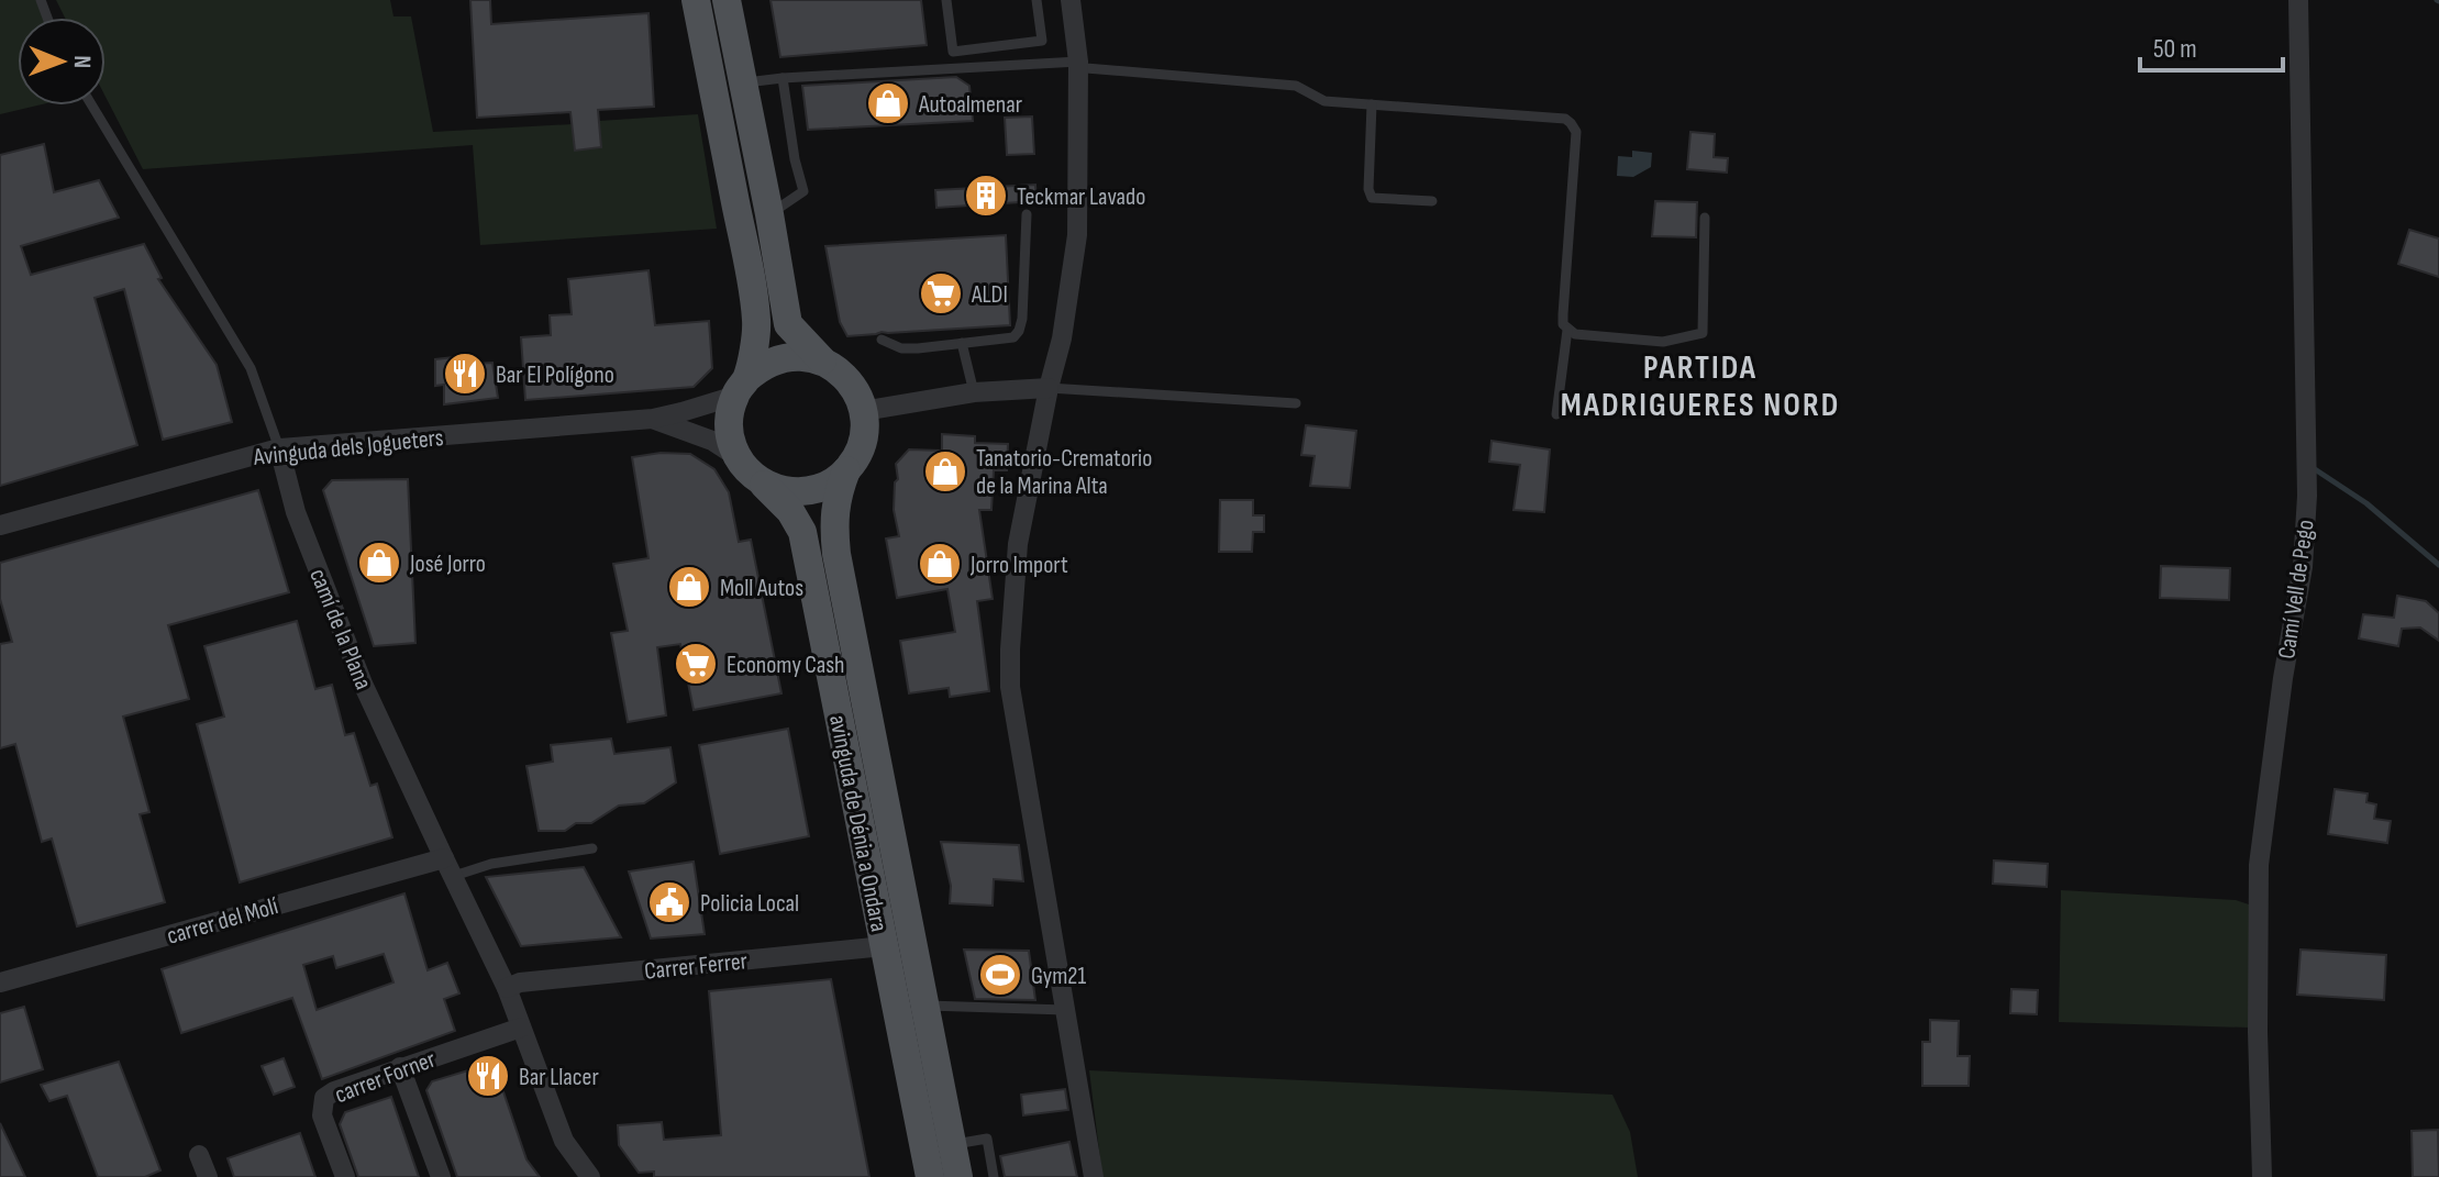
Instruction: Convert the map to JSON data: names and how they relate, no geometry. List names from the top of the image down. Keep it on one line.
{"streets":{"main road":["avinguda de Dénia a Ondara"],"street":["Avinguda dels Jogueters","Camí Vell de Pego","camí de la Plana","carrer del Molí","Carrer Ferrer","carrer Forner"]},"crossings":[["Avinguda dels Jogueters","camí de la Plana"],["Avinguda dels Jogueters","avinguda de Dénia a Ondara"],["camí de la Plana","carrer del Molí"],["camí de la Plana","Carrer Ferrer"],["camí de la Plana","carrer Forner"],["avinguda de Dénia a Ondara","Carrer Ferrer"]],"districts":["PARTIDA MADRIGUERES NORD"],"places":{"shop":["Autoalmenar","Tanatorio-Crematorio de la Marina Alta","José Jorro","Jorro Import","Moll Autos"],"building":["Teckmar Lavado"],"supermarket":["ALDI","Economy Cash"],"restaurant":["Bar El Polígono","Bar Llacer"],"public building":["Policia Local"],"sports":["Gym21"]},"scale_bar":"50 m","north":"right"}
